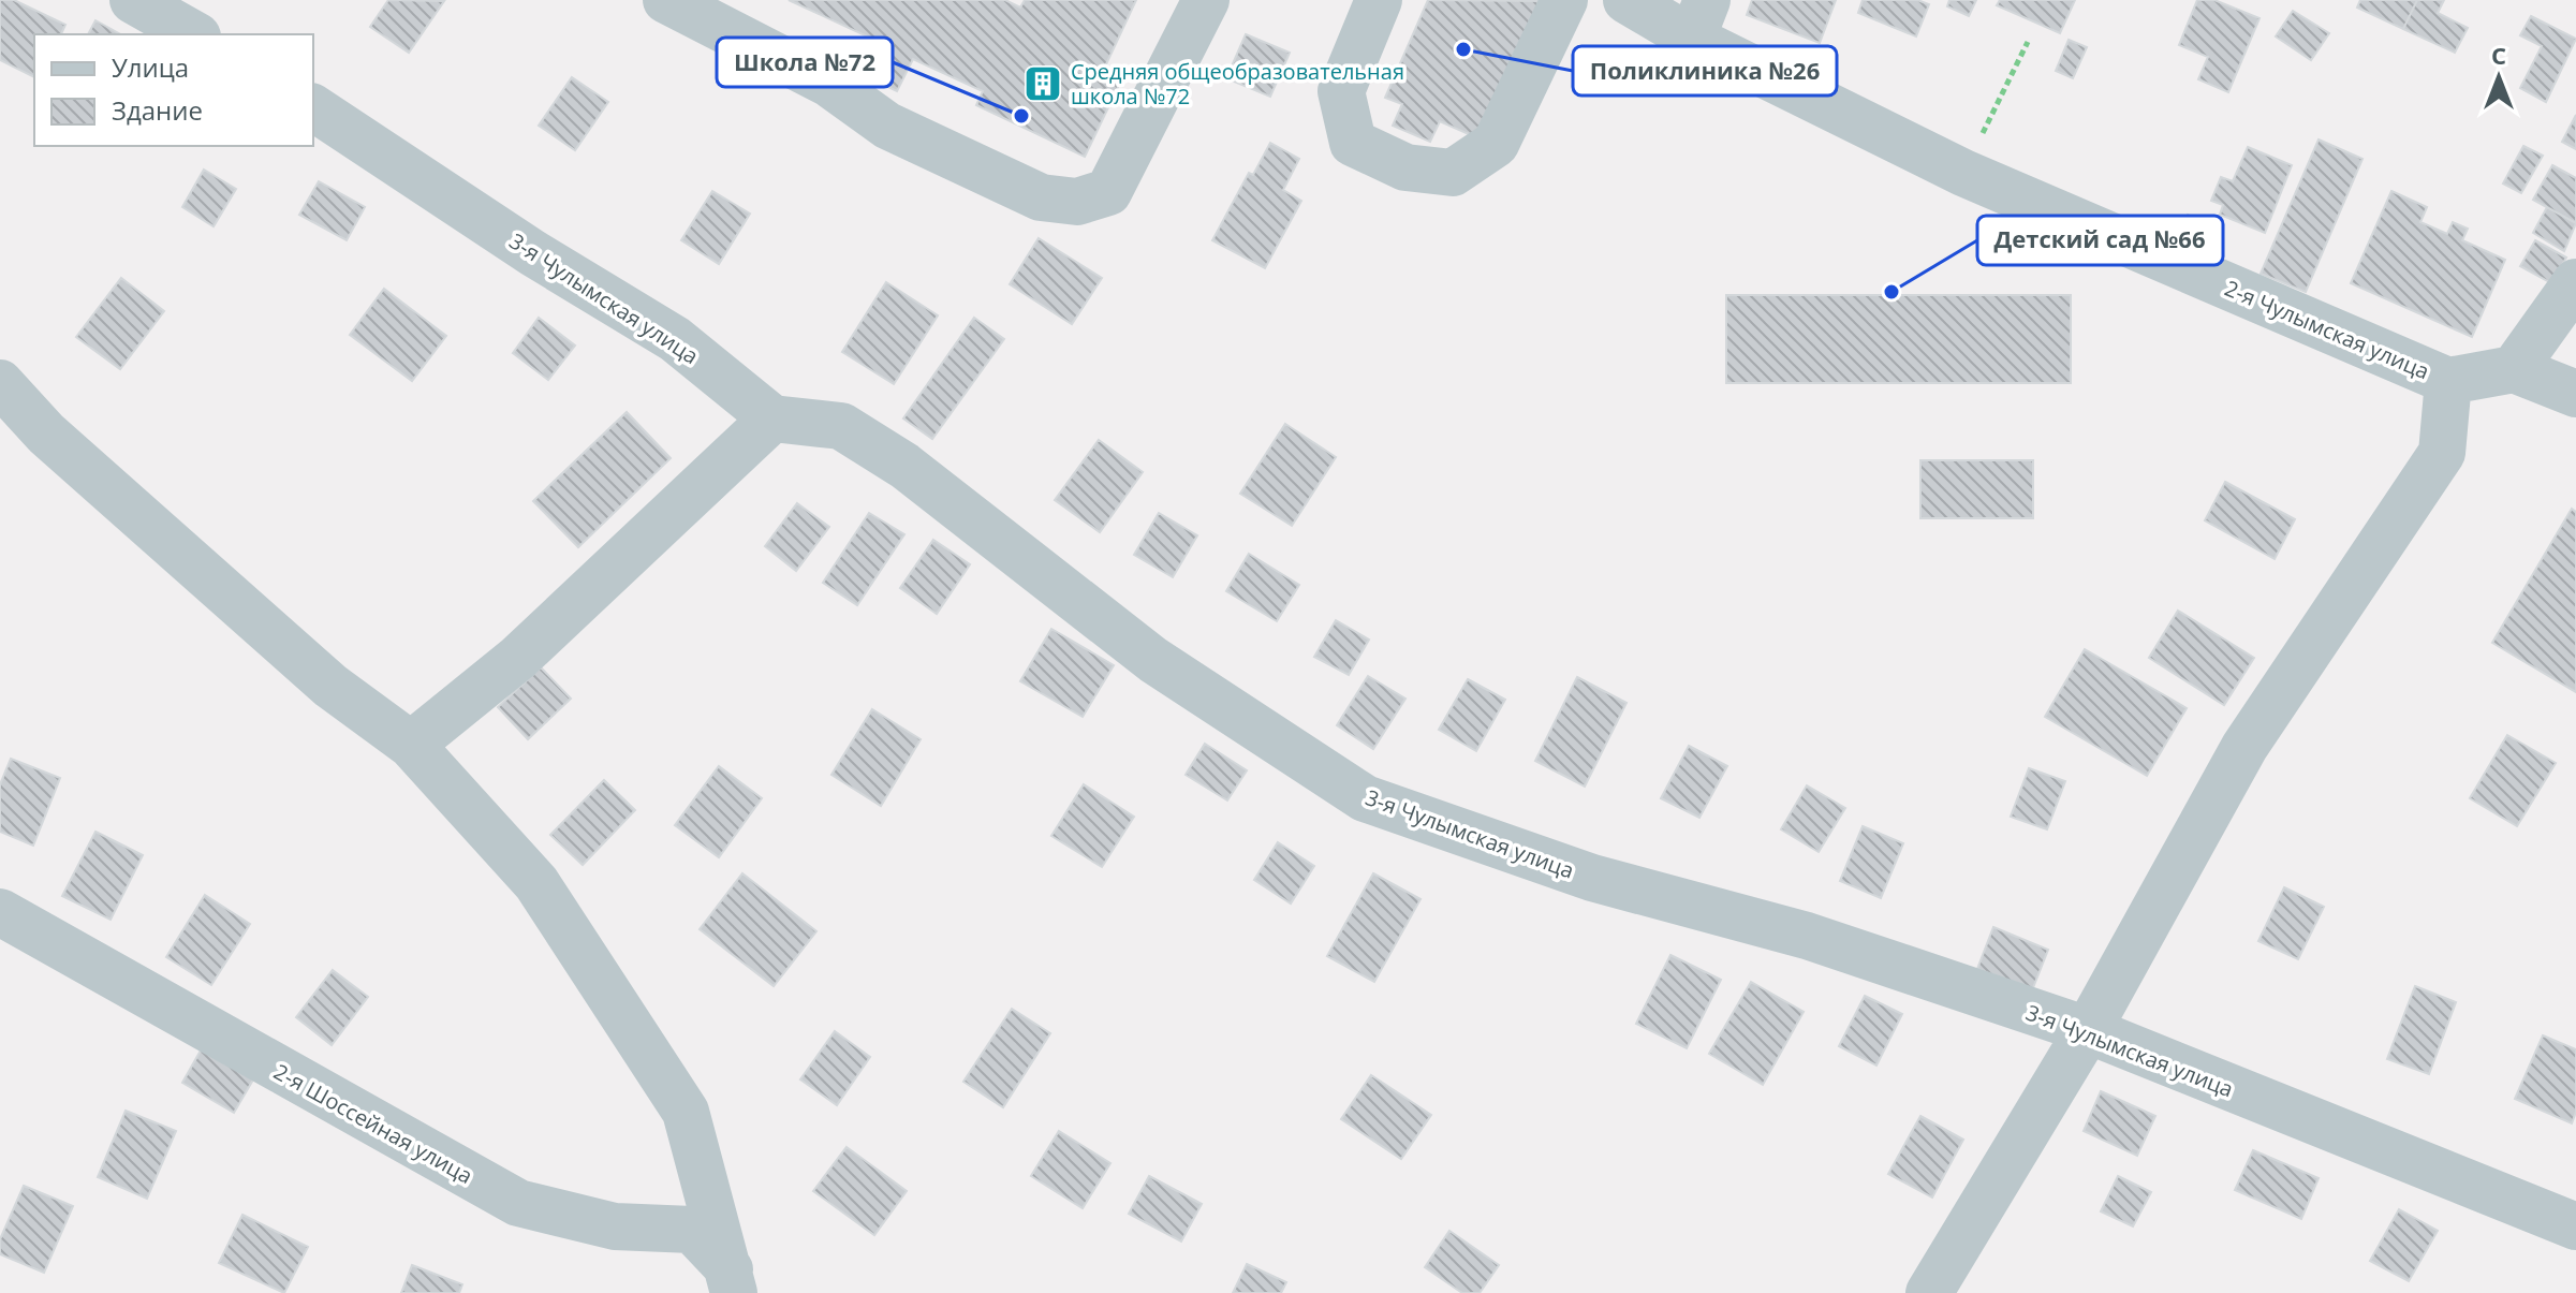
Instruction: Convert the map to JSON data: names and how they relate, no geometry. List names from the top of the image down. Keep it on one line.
{"streets":{"street":["3-я Чулымская улица","2-я Чулымская улица","2-я Шоссейная улица"]},"places":{"other":["Поликлиника №26","Школа №72","Детский сад №66"],"building":["Средняя общеобразовательная школа №72"]},"legend":["Улица","Здание"],"north":"top"}
